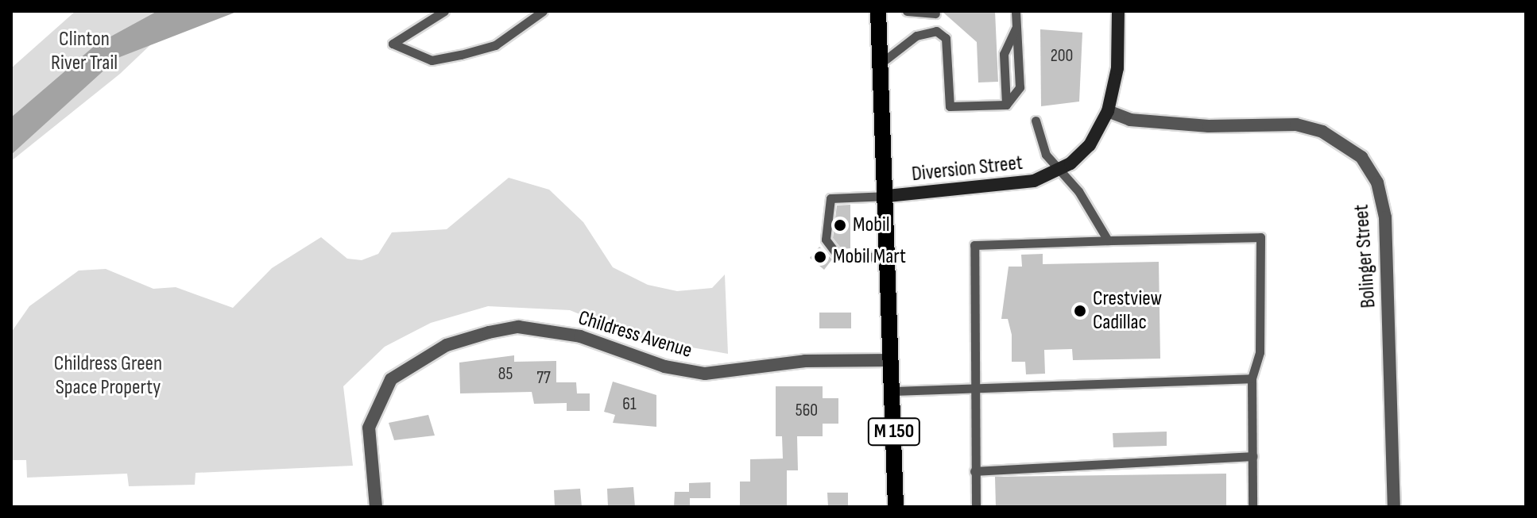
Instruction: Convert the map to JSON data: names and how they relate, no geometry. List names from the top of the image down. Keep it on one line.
{"streets":{"main road":["M 150"],"street":["Diversion Street","Bolinger Street","Childress Avenue"]},"crossings":[["Diversion Street","Bolinger Street"],["Diversion Street","M 150"],["Childress Avenue","M 150"]],"parks":["Clinton River Trail","Childress Green Space Property"],"places":["Mobil","Mobil Mart","Crestview Cadillac"],"house_numbers":["200","85","77","61","560"]}
